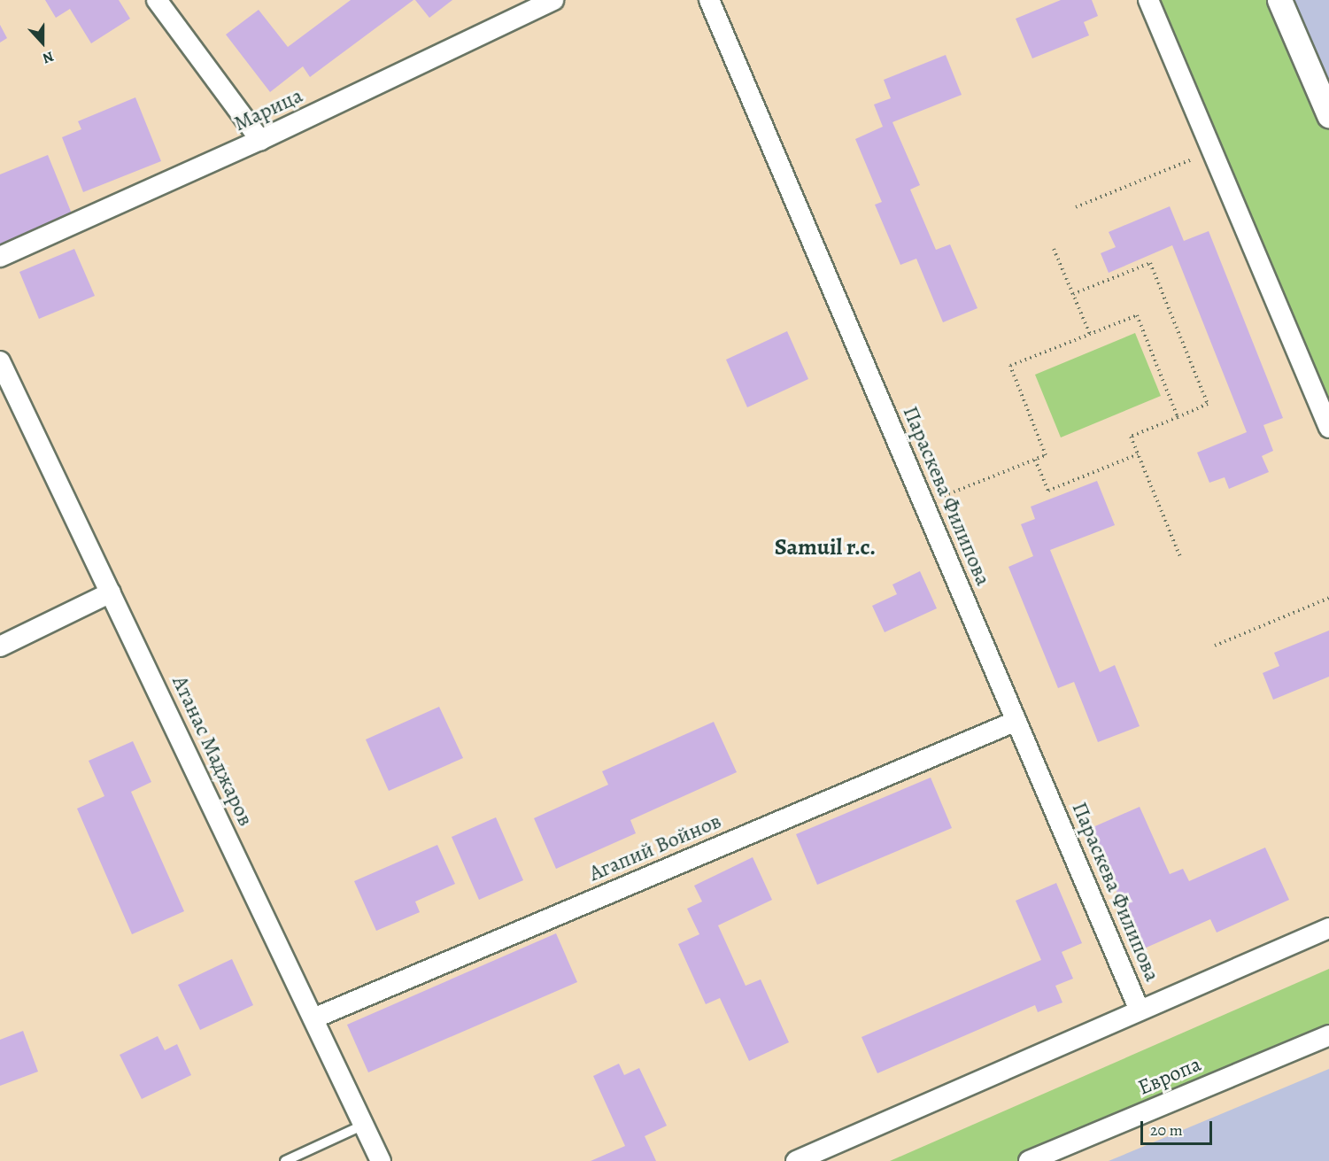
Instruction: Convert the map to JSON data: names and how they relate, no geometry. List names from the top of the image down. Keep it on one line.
{"streets":{"street":["Марица","Параскева Филипова","Атанас Маджаров","Агапий Войнов","Европа"]},"crossings":[["Параскева Филипова","Агапий Войнов"],["Атанас Маджаров","Агапий Войнов"]],"districts":["Samuil r.c."],"scale_bar":"20 m","north":"bottom"}
